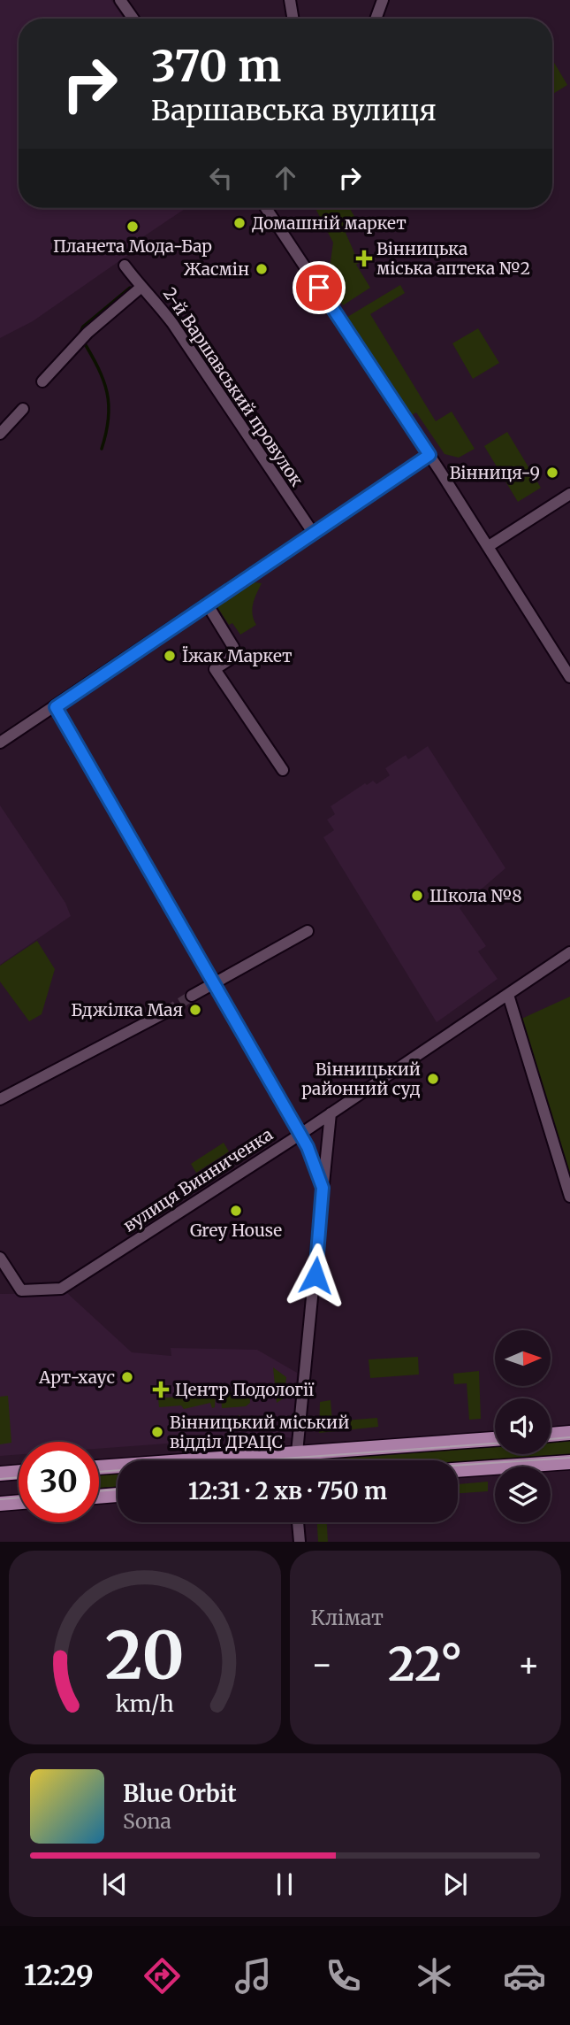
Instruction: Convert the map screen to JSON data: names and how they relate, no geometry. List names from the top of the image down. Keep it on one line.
{"streets":{"street":["2-й Варшавський провулок","вулиця Винниченка"]},"places":{"other":["Домашній маркет","Планета Мода-Бар","Жасмін","Вінниця-9","Їжак Маркет","Школа №8","Бджілка Мая","Вінницький районний суд","Grey House","Арт-хаус","Вінницький міський відділ ДРАЦС"],"health":["Вінницька міська аптека №2","Центр Подології"]},"north":"right","page":{"turn":["370 m","Варшавська вулиця"],"limit":"30","trip":"12:31 · 2 хв · 750 m","tile":"Клімат","heat":["−","22°","+"],"song":["Blue Orbit","Sona"],"tabs":"12:29","gauge":["20","km/h"]}}
